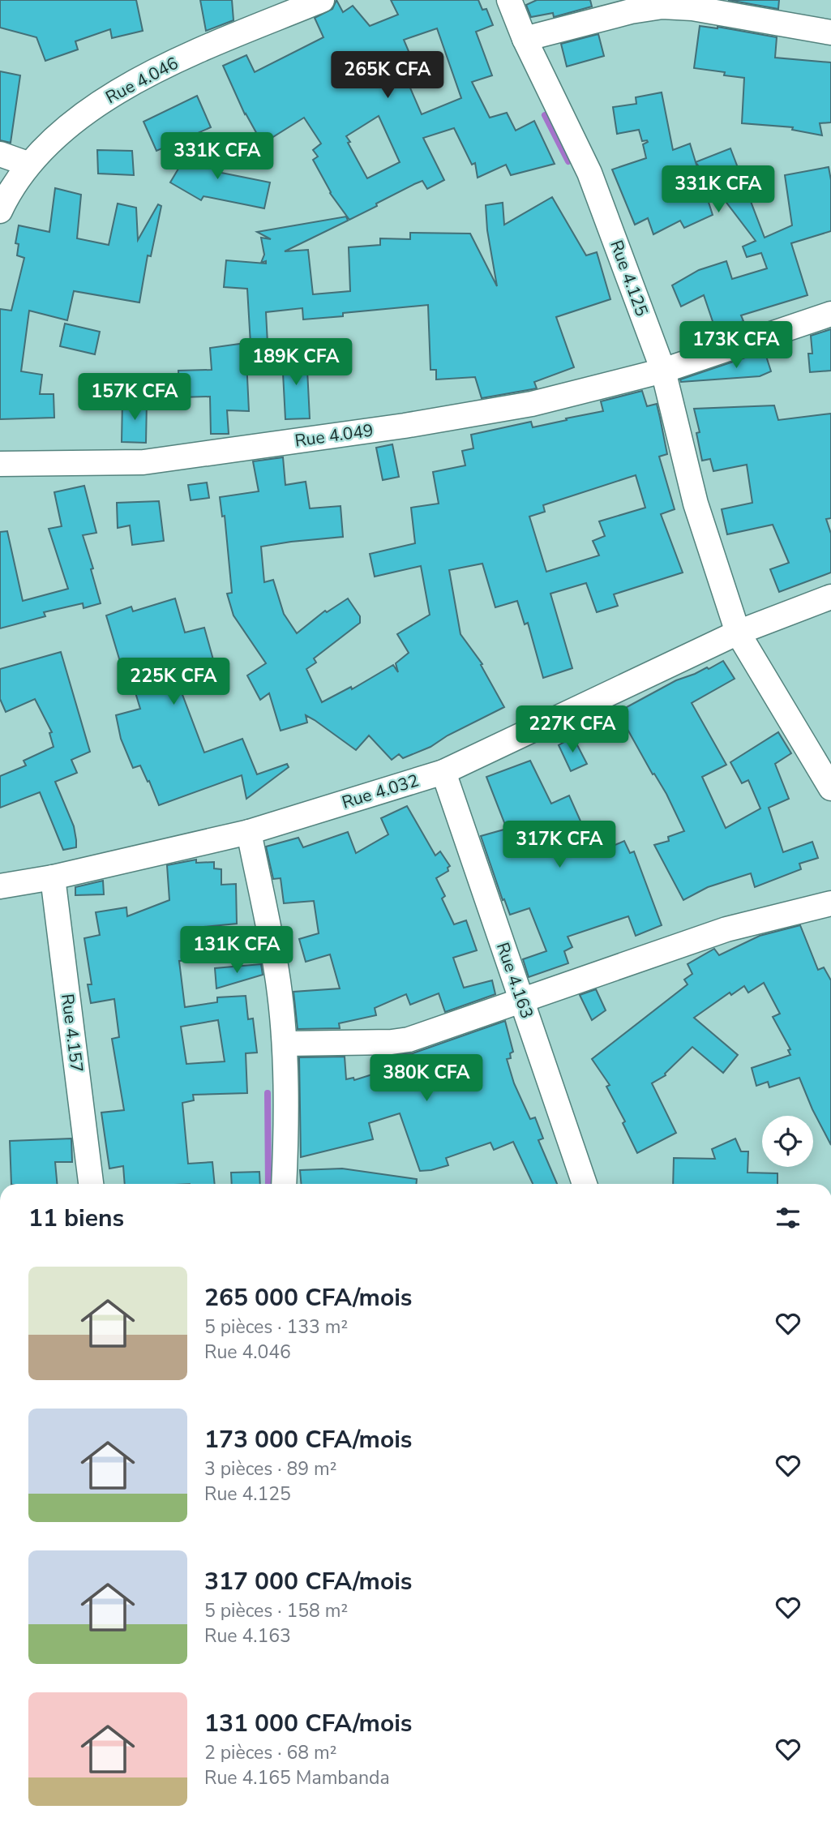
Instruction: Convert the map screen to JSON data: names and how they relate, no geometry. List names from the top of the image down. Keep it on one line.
{"streets":{"street":["Rue 4.046","Rue 4.125","Rue 4.049","Rue 4.032","Rue 4.163","Rue 4.157"]},"crossings":[["Rue 4.125","Rue 4.049"],["Rue 4.125","Rue 4.032"],["Rue 4.032","Rue 4.163"],["Rue 4.032","Rue 4.157"]],"page":{"price":["265K CFA","331K CFA","331K CFA","173K CFA","189K CFA","157K CFA","225K CFA","227K CFA","317K CFA","131K CFA","380K CFA"],"heading":"11 biens","list":[{"name":"265 000 CFA/mois","note":"5 pièces · 133 m² · Rue 4.046"},{"name":"173 000 CFA/mois","note":"3 pièces · 89 m² · Rue 4.125"},{"name":"317 000 CFA/mois","note":"5 pièces · 158 m² · Rue 4.163"},{"name":"131 000 CFA/mois","note":"2 pièces · 68 m² · Rue 4.165 Mambanda"}]}}
